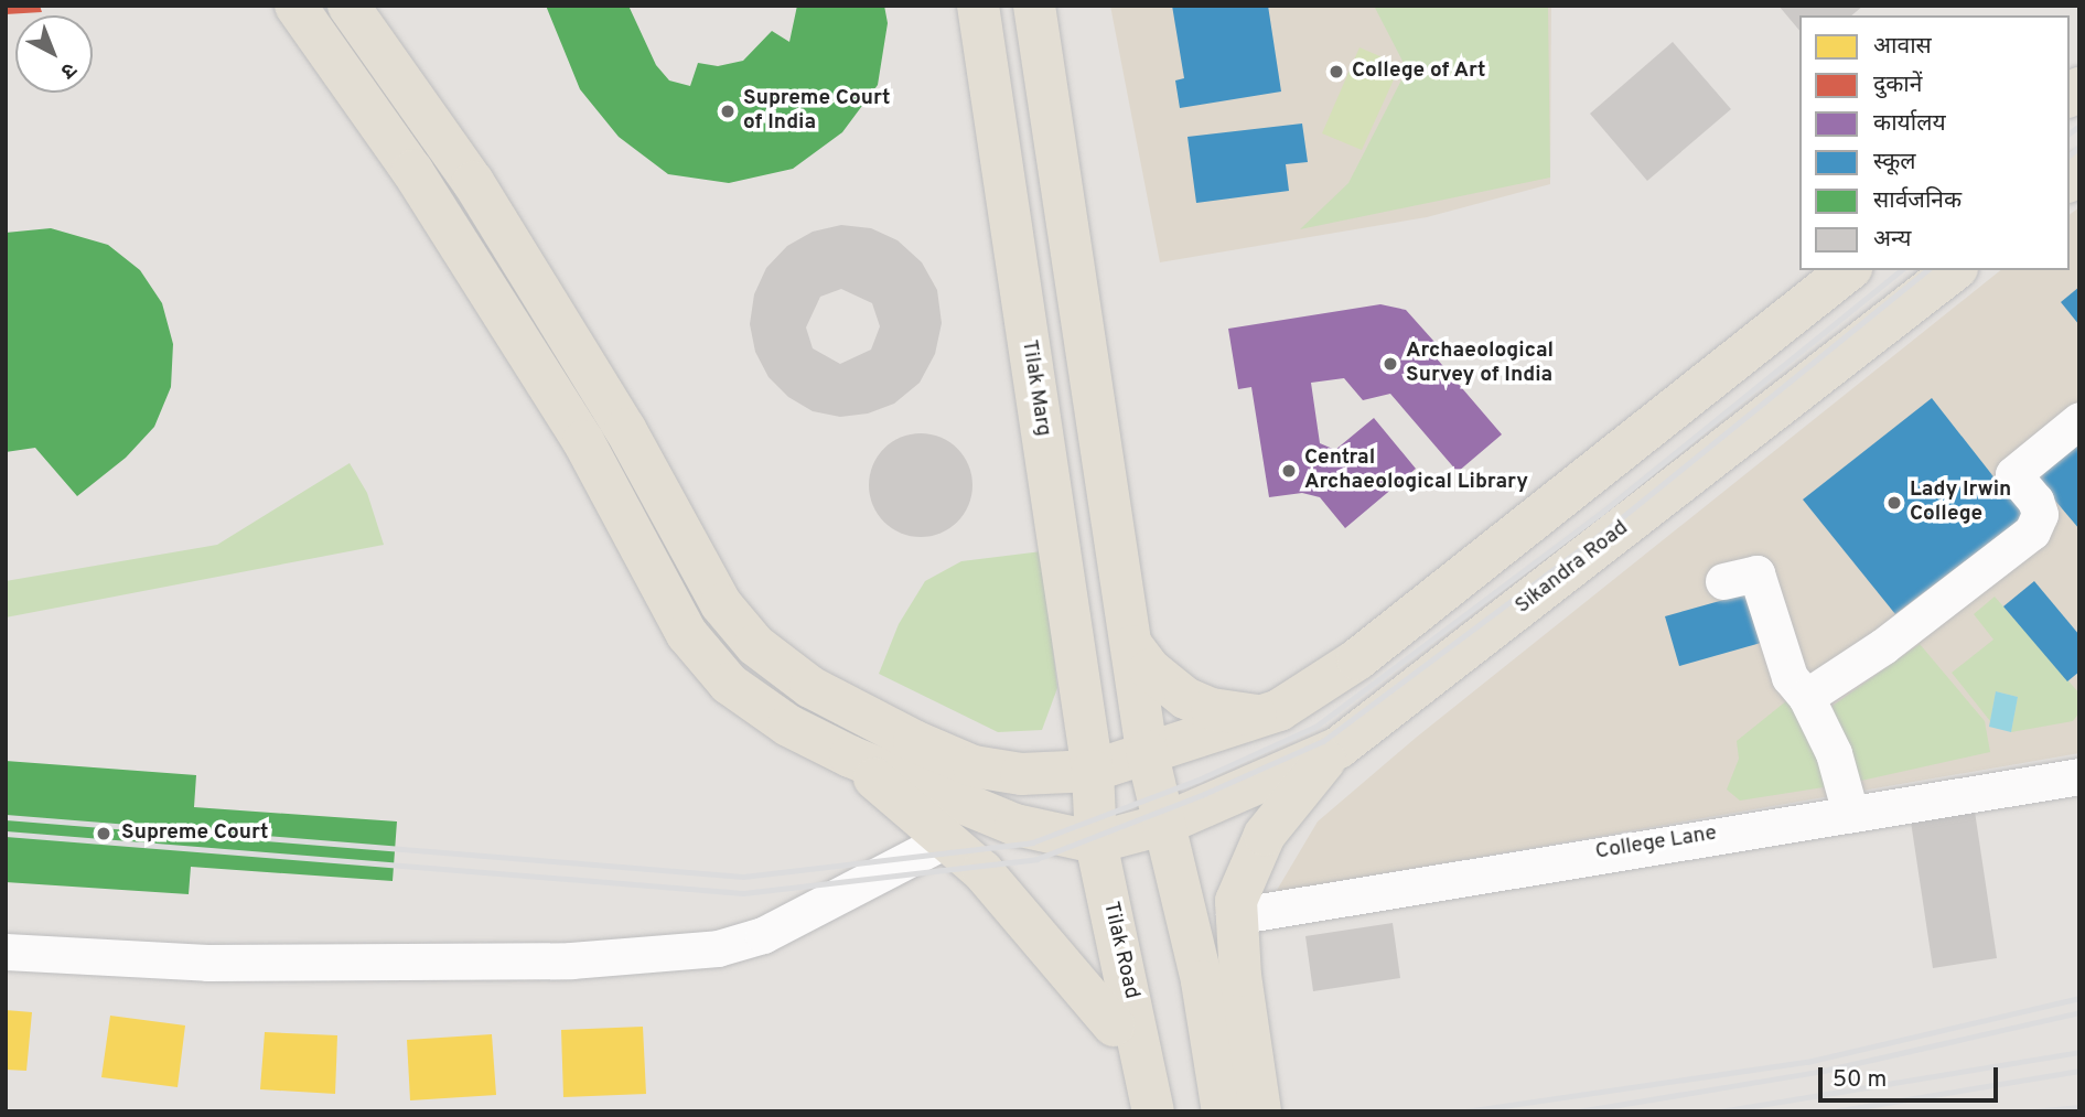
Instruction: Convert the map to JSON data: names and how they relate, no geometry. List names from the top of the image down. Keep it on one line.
{"streets":{"main road":["Tilak Marg","Sikandra Road","Tilak Road"],"street":["College Lane"]},"crossings":[["Tilak Marg","Sikandra Road"],["Tilak Marg","Tilak Road"],["Sikandra Road","Tilak Road"]],"places":["College of Art","Supreme Court of India","Archaeological Survey of India","Central Archaeological Library","Lady Irwin College","Supreme Court"],"legend":["आवास","दुकानें","कार्यालय","स्कूल","सार्वजनिक","अन्य"],"scale_bar":"50 m","north":"bottom right"}
